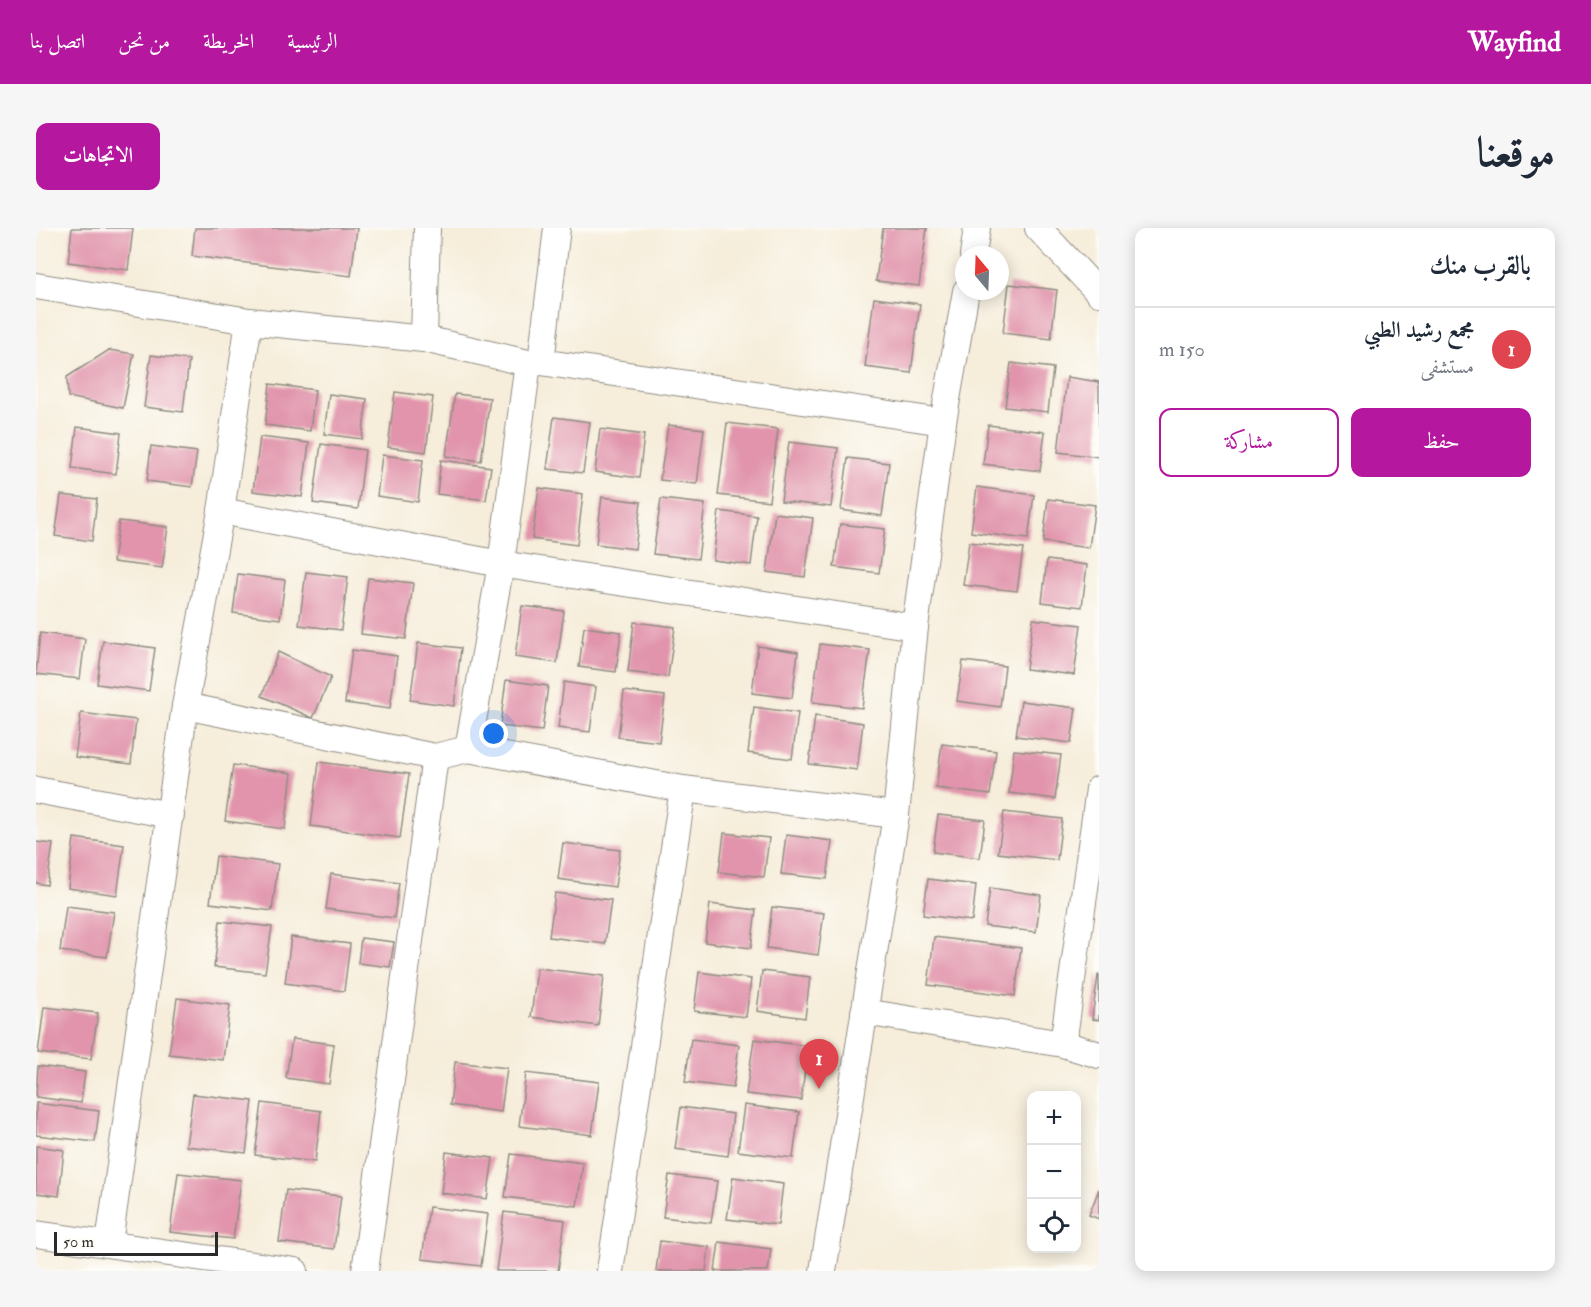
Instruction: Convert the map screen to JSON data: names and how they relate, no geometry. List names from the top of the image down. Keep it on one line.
{"scale_bar":"50 m","north":"top","page":{"header":"Wayfind","nav":["الرئيسية","الخريطة","من نحن","اتصل بنا"],"title":"موقعنا","buttons":["الاتجاهات",["حفظ","مشاركة"]],"heading":"بالقرب منك","list":[{"mark":"1","name":"مجمع رشيد الطبي","note":"مستشفى","value":"150 m"}],"pins":"1","map_buttons":["+","−"],"scale":"50 m"}}
